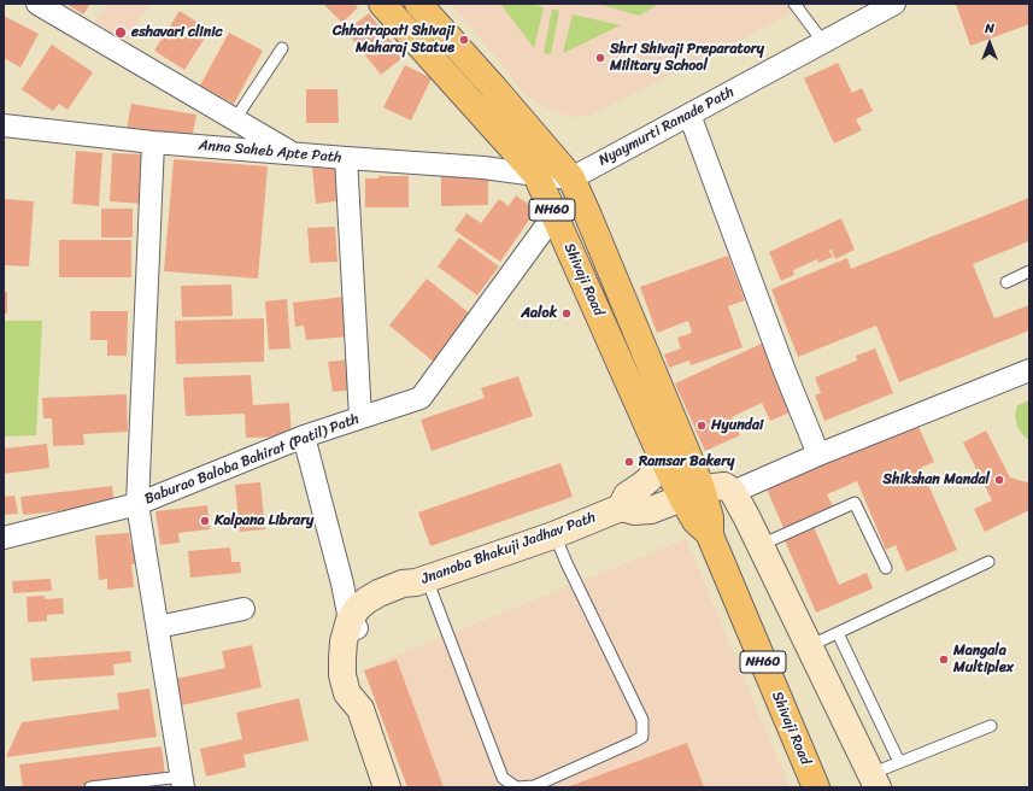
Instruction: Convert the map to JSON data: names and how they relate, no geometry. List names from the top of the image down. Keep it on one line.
{"streets":{"highway":["NH60","Shivaji Road"],"street":["Nyaymurti Ranade Path","Anna Saheb Apte Path","Baburao Baloba Bahirat (Patil) Path","Jnanoba Bhakuji Jadhav Path"]},"crossings":[["Nyaymurti Ranade Path","Shivaji Road"],["Anna Saheb Apte Path","Shivaji Road"],["Shivaji Road","Baburao Baloba Bahirat (Patil) Path"],["Shivaji Road","Jnanoba Bhakuji Jadhav Path"]],"places":["eshavari clinic","Chhatrapati Shivaji Maharaj Statue","Shri Shivaji Preparatory Military School","Aalok","Hyundai","Ramsar Bakery","Shikshan Mandal","Kalpana Library","Mangala Multiplex"],"north":"top"}
